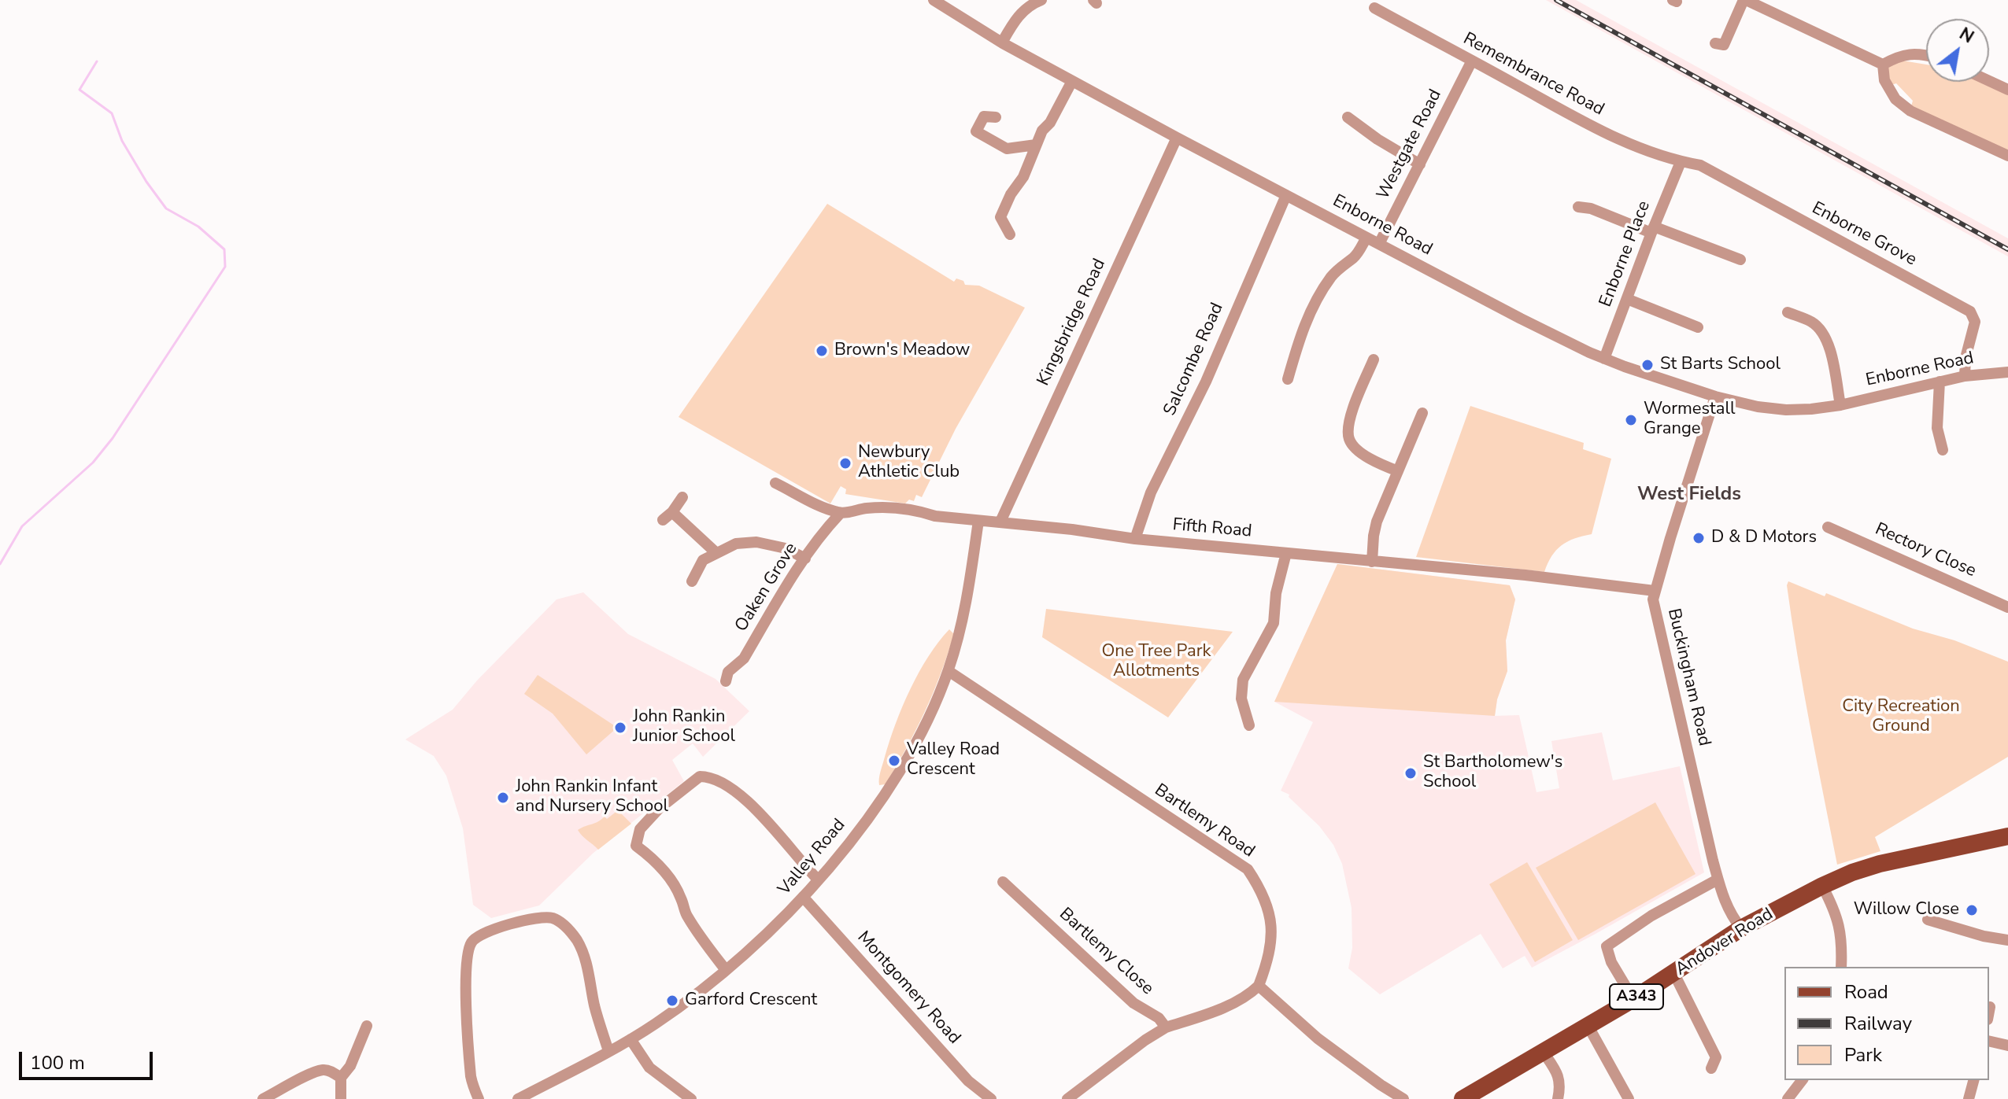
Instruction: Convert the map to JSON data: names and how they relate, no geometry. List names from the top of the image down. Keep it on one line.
{"streets":{"main road":["Andover Road","A343"],"street":["Remembrance Road","Westgate Road","Enborne Road","Enborne Grove","Enborne Place","Kingsbridge Road","Salcombe Road","Fifth Road","Rectory Close","Oaken Grove","Buckingham Road","Bartlemy Road","Valley Road","Bartlemy Close","Montgomery Road"]},"crossings":[["Remembrance Road","Westgate Road"],["Remembrance Road","Enborne Grove"],["Remembrance Road","Enborne Place"],["Westgate Road","Enborne Road"],["Enborne Road","Enborne Grove"],["Enborne Road","Enborne Place"],["Enborne Road","Kingsbridge Road"],["Enborne Road","Salcombe Road"],["Enborne Road","Buckingham Road"],["Enborne Grove","Enborne Place"],["Kingsbridge Road","Fifth Road"],["Salcombe Road","Fifth Road"],["Fifth Road","Oaken Grove"],["Fifth Road","Buckingham Road"],["Fifth Road","Valley Road"],["Buckingham Road","Andover Road"],["Bartlemy Road","Valley Road"],["Valley Road","Montgomery Road"]],"districts":["West Fields"],"parks":["One Tree Park Allotments","City Recreation Ground"],"places":["Brown's Meadow","St Barts School","Wormestall Grange","Newbury Athletic Club","D & D Motors","John Rankin Junior School","Valley Road Crescent","St Bartholomew's School","John Rankin Infant and Nursery School","Willow Close","Garford Crescent"],"legend":["Road","Railway","Park"],"scale_bar":"100 m","north":"top right"}
